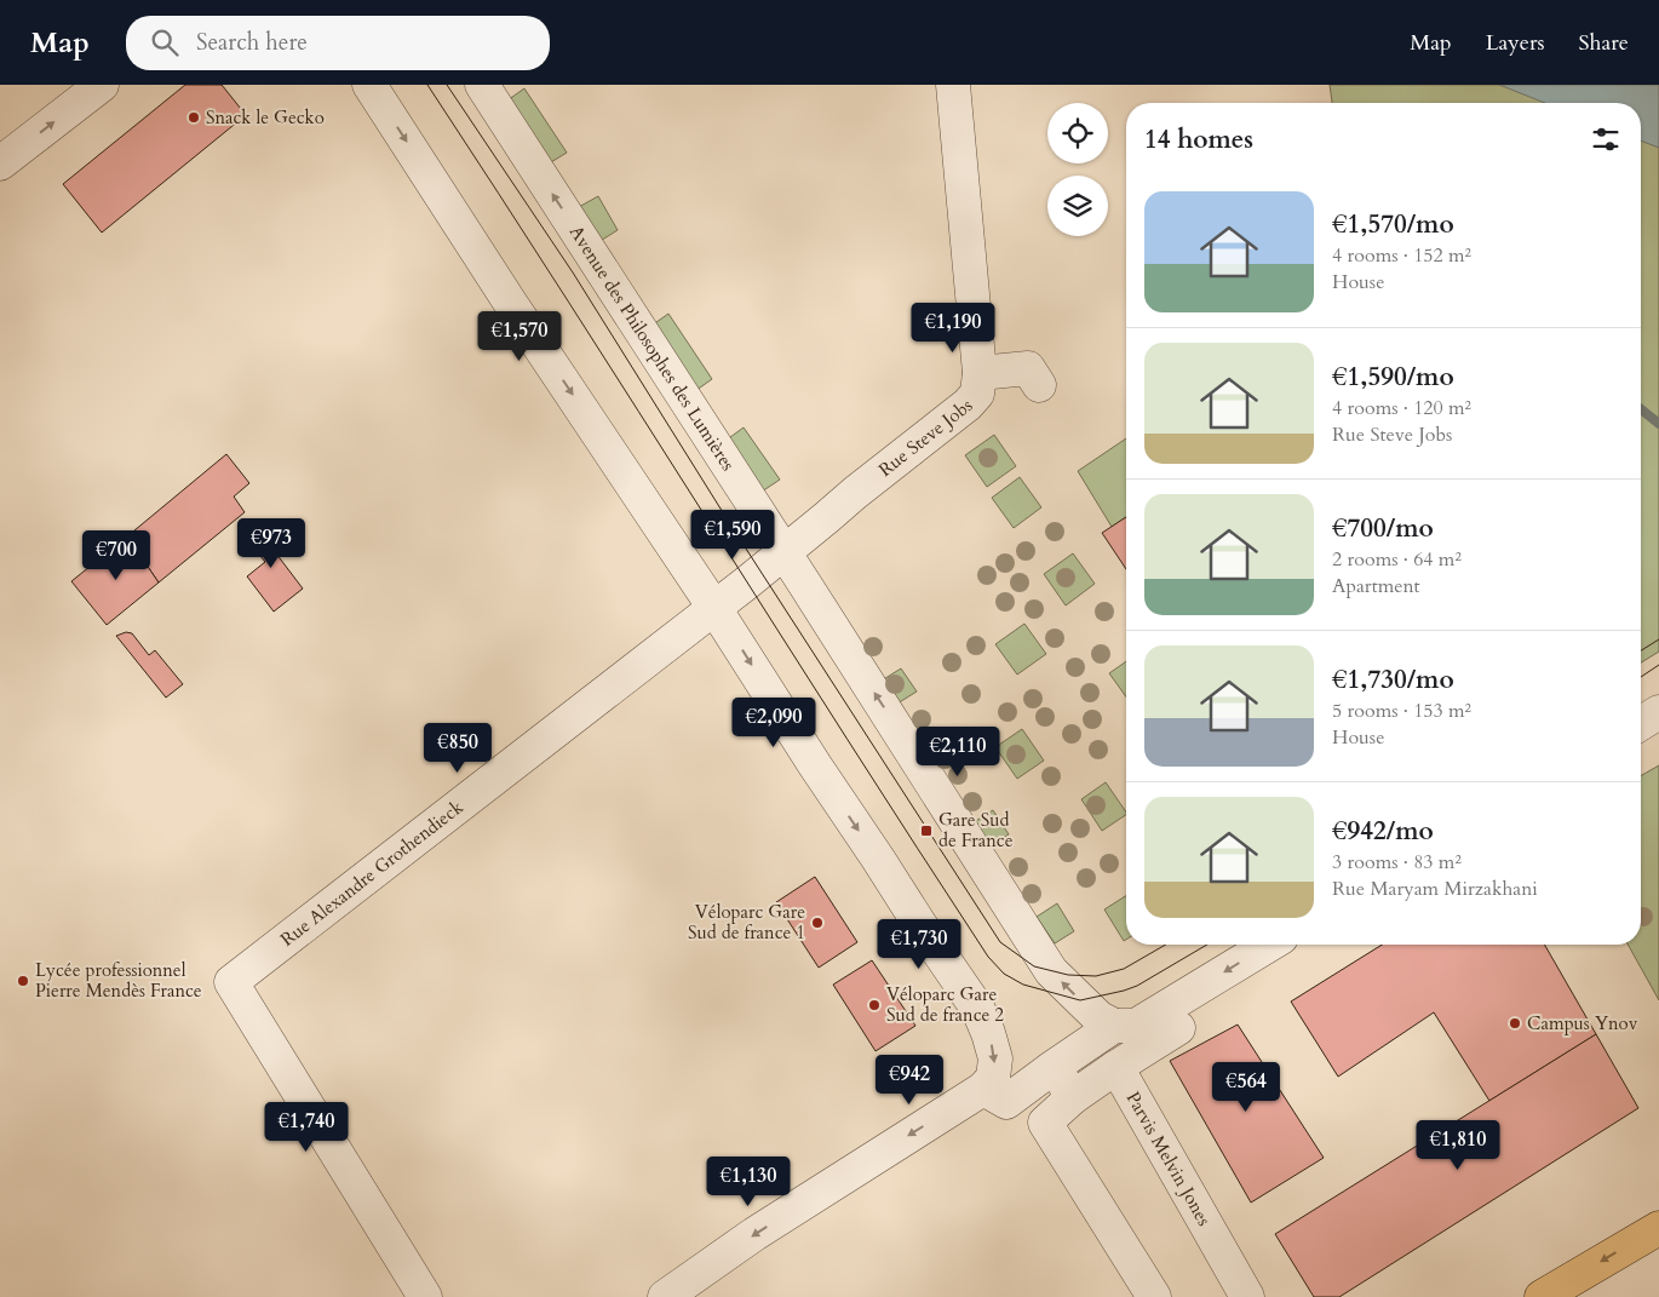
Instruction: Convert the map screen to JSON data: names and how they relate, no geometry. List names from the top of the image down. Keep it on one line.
{"streets":{"street":["Avenue des Philosophes des Lumières","Rue Steve Jobs","Rue Alexandre Grothendieck","Parvis Melvin Jones"]},"crossings":[["Avenue des Philosophes des Lumières","Rue Steve Jobs"],["Rue Steve Jobs","Rue Alexandre Grothendieck"]],"places":{"other":["Snack le Gecko","Véloparc Gare Sud de france 1","Lycée professionnel Pierre Mendès France","Véloparc Gare Sud de france 2","Campus Ynov"],"transit":["Gare Sud de France"]},"page":{"header":"Map","search":"Search here","nav":["Map","Layers","Share"],"heading":"14 homes","list":[{"name":"€1,570/mo","note":"4 rooms · 152 m² · House"},{"name":"€1,590/mo","note":"4 rooms · 120 m² · Rue Steve Jobs"},{"name":"€700/mo","note":"2 rooms · 64 m² · Apartment"},{"name":"€1,730/mo","note":"5 rooms · 153 m² · House"},{"name":"€942/mo","note":"3 rooms · 83 m² · Rue Maryam Mirzakhani"}],"price":["€1,190","€1,570","€1,590","€973","€700","€2,090","€850","€2,110","€1,730","€942","€564","€1,740","€1,810","€1,130"]}}
